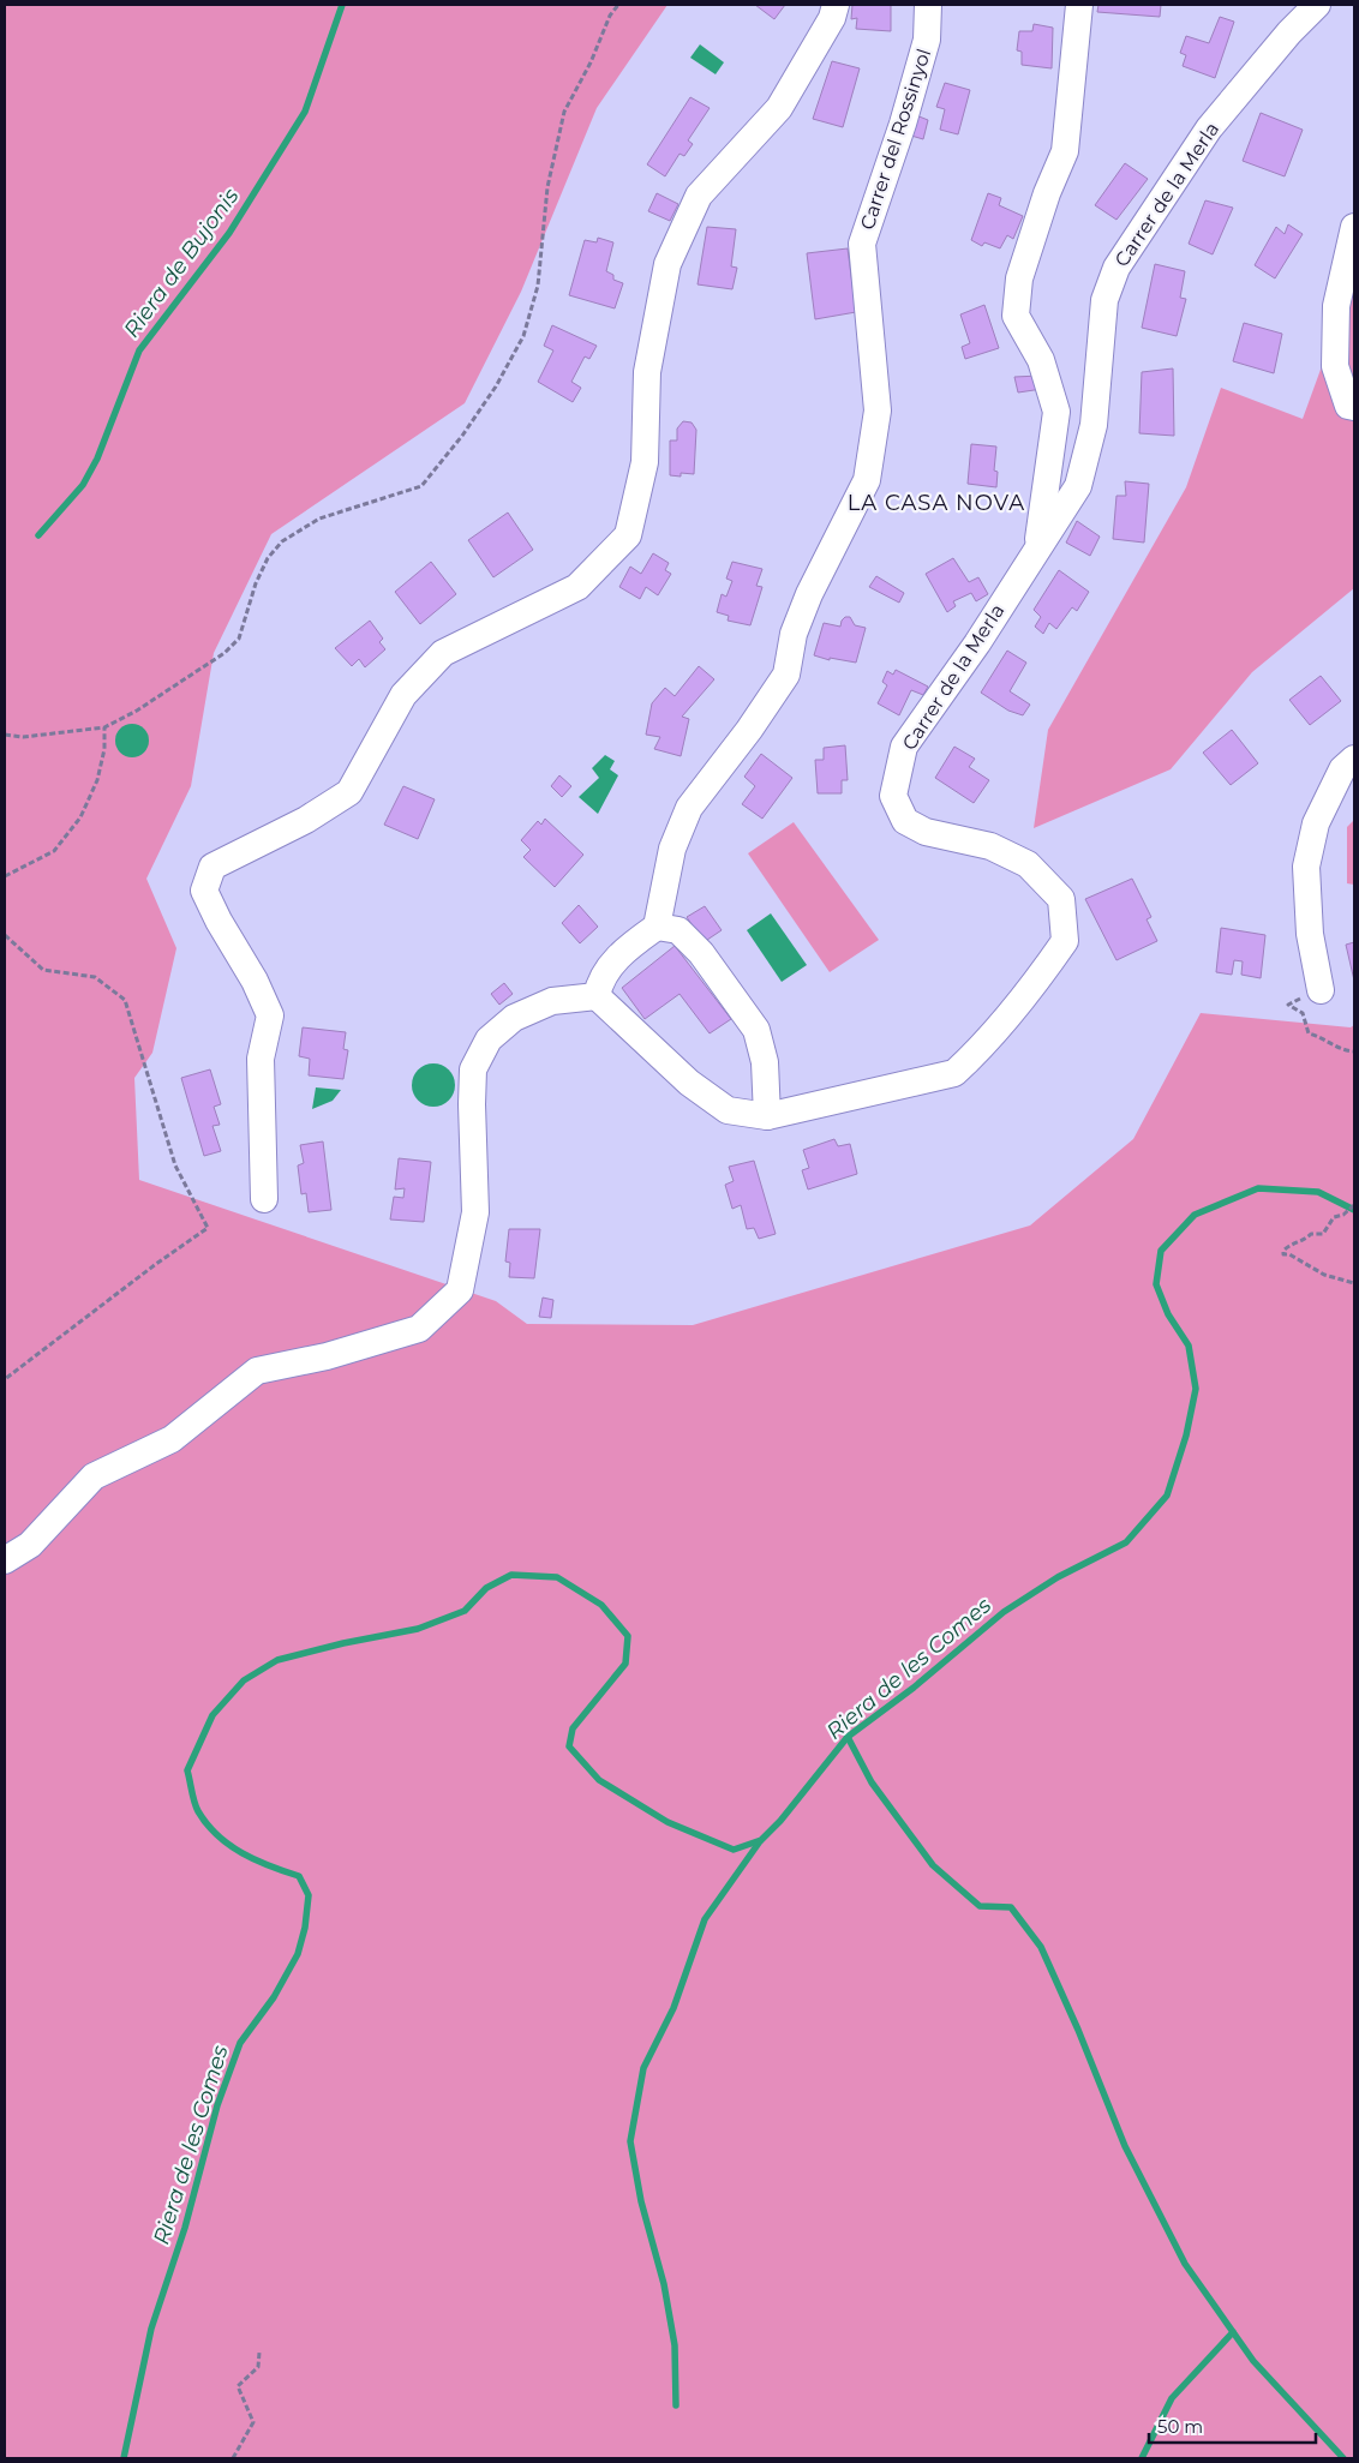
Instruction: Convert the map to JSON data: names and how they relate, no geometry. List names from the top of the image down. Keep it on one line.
{"streets":{"street":["Carrer del Rossinyol","Carrer de la Merla"]},"districts":["LA CASA NOVA"],"water":["Riera de Bujonis","Riera de les Comes"],"scale_bar":"50 m"}
